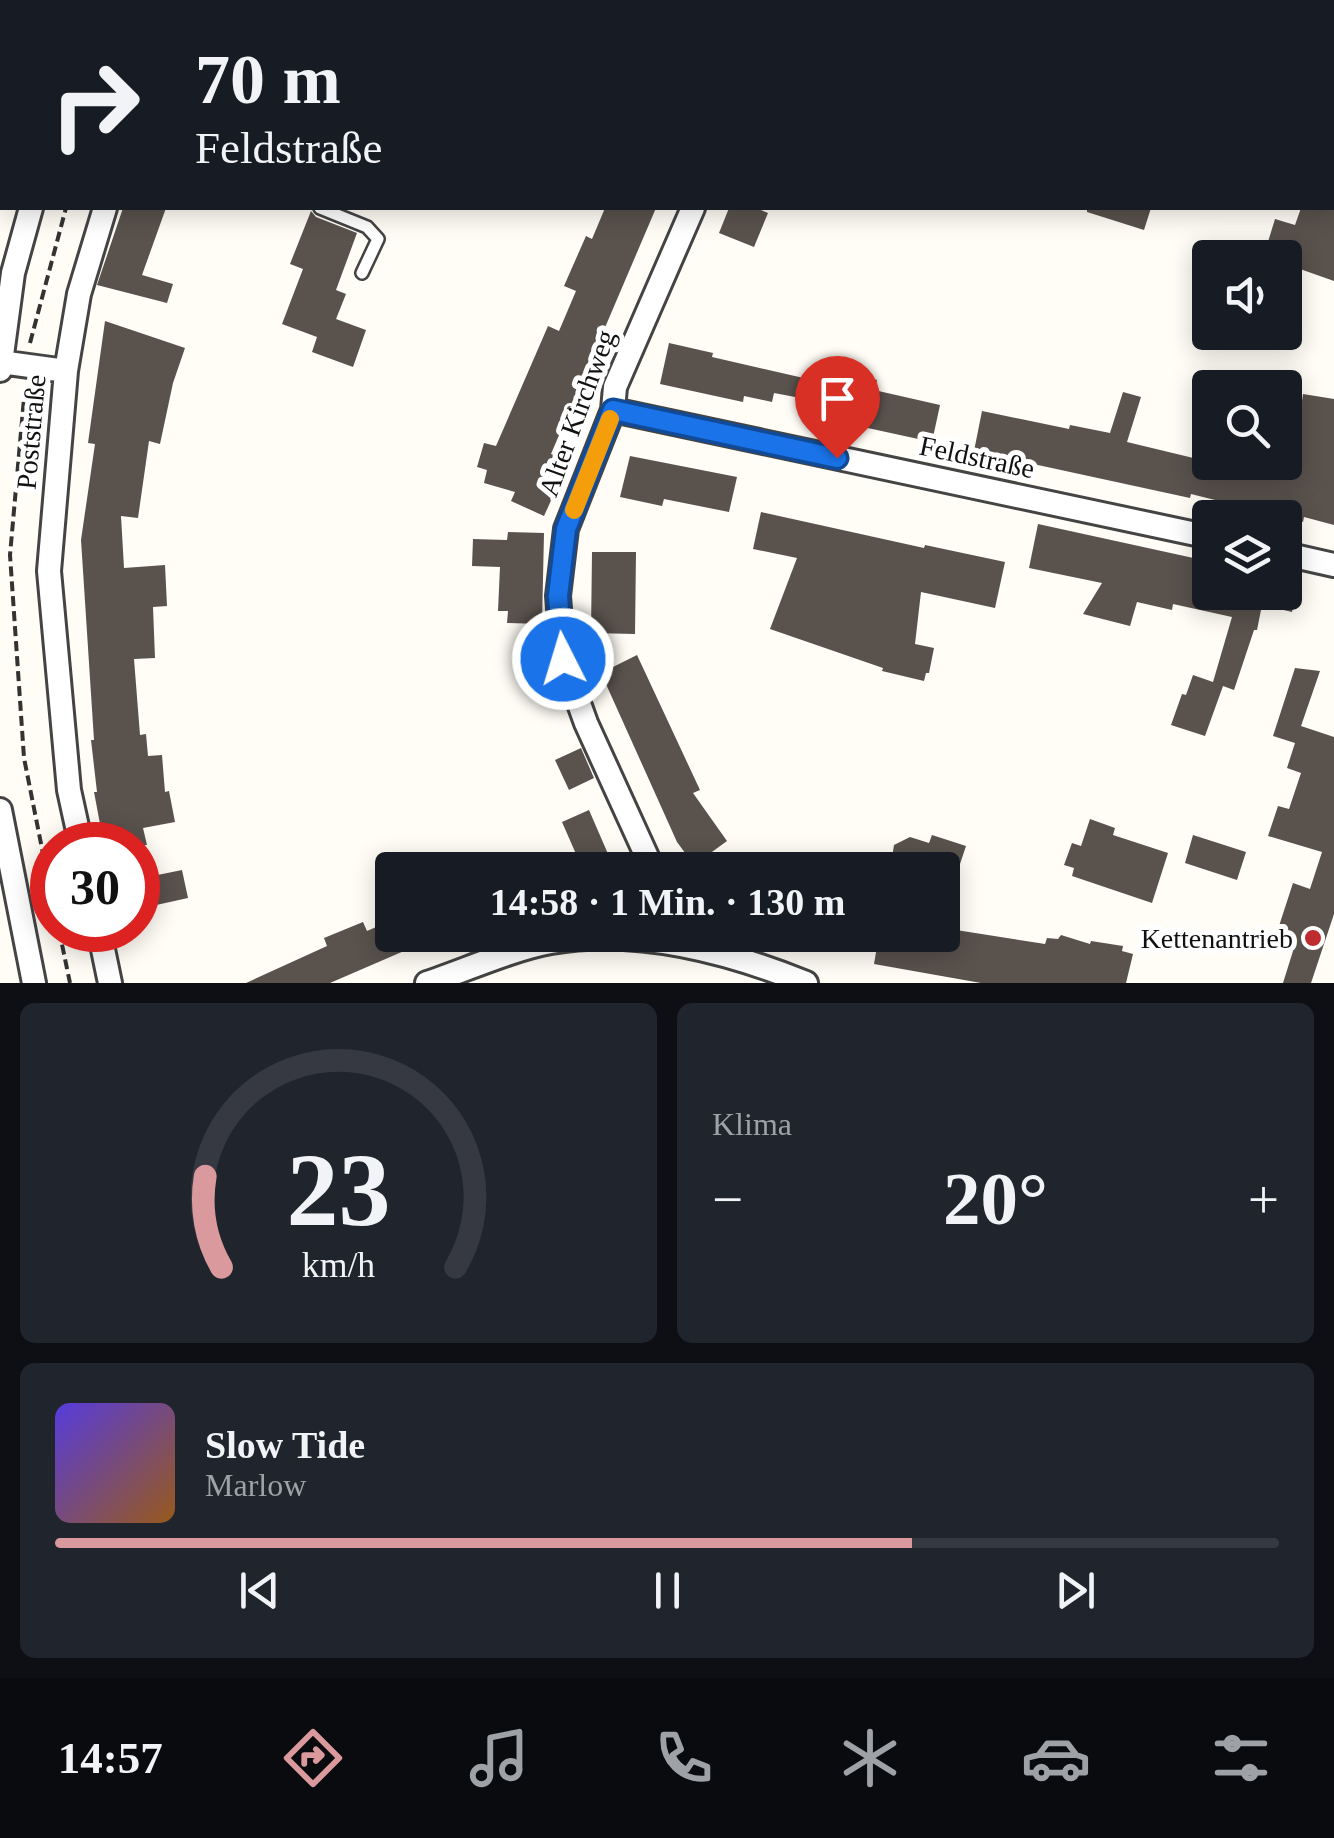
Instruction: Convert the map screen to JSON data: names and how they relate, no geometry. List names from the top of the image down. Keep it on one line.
{"streets":{"street":["Alter Kirchweg","Poststraße","Feldstraße"]},"crossings":[["Alter Kirchweg","Feldstraße"]],"places":["Kettenantrieb"],"page":{"turn":["70 m","Feldstraße"],"limit":"30","trip":"14:58 · 1 Min. · 130 m","tile":"Klima","heat":["−","20°","+"],"song":["Slow Tide","Marlow"],"tabs":"14:57","gauge":["23","km/h"]}}
